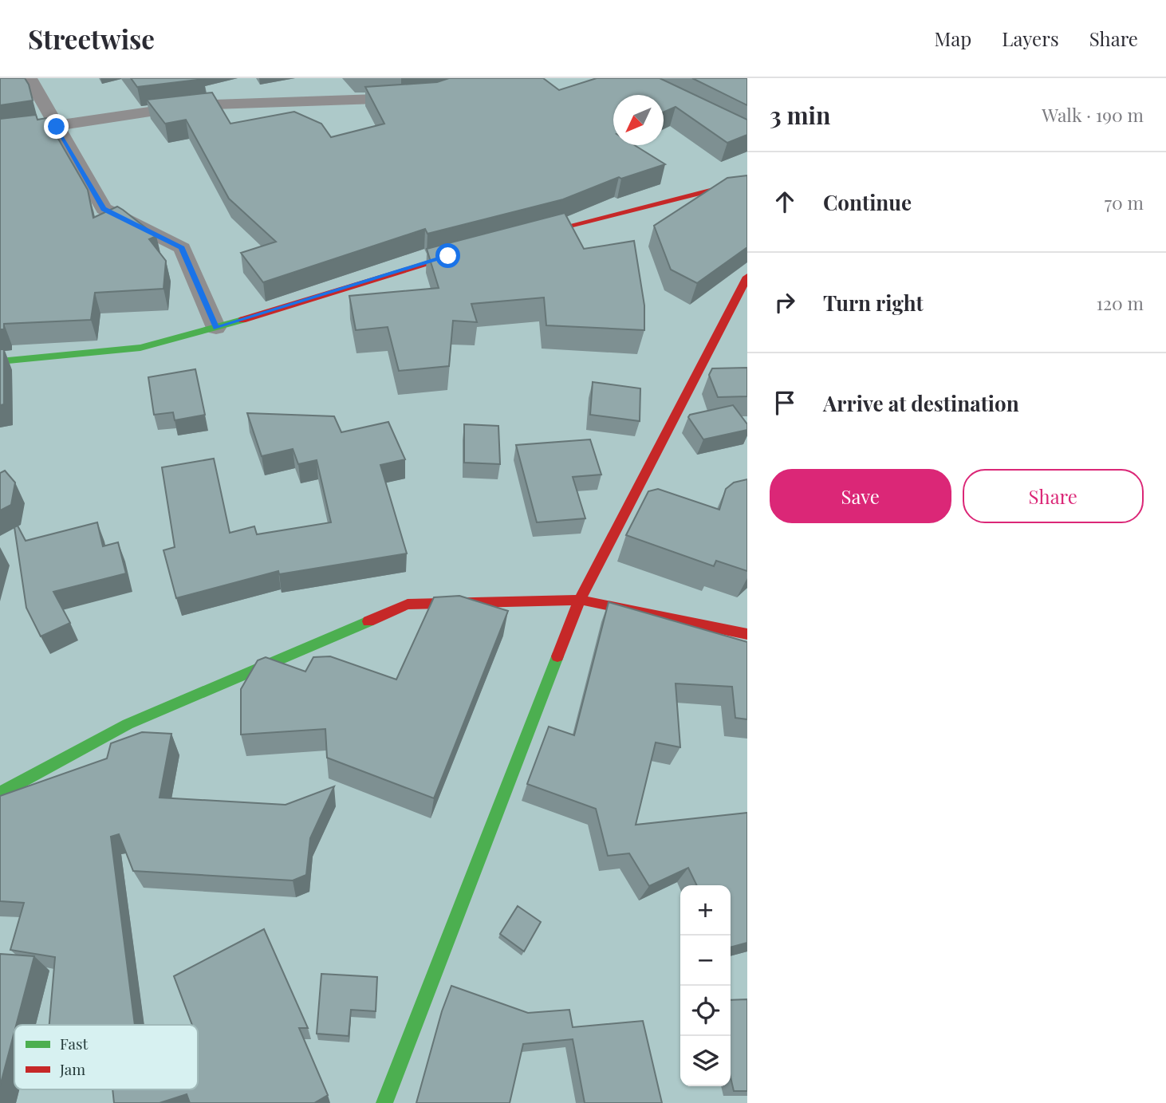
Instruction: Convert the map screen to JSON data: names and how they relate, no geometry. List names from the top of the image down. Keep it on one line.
{"legend":["Fast","Jam"],"north":"bottom left","page":{"header":"Streetwise","nav":["Map","Layers","Share"],"heading":["3 min","Walk · 190 m"],"list":[["Continue","70 m"],["Turn right","120 m"],"Arrive at destination"],"buttons":["Save","Share"],"map_buttons":["+","−"]}}
